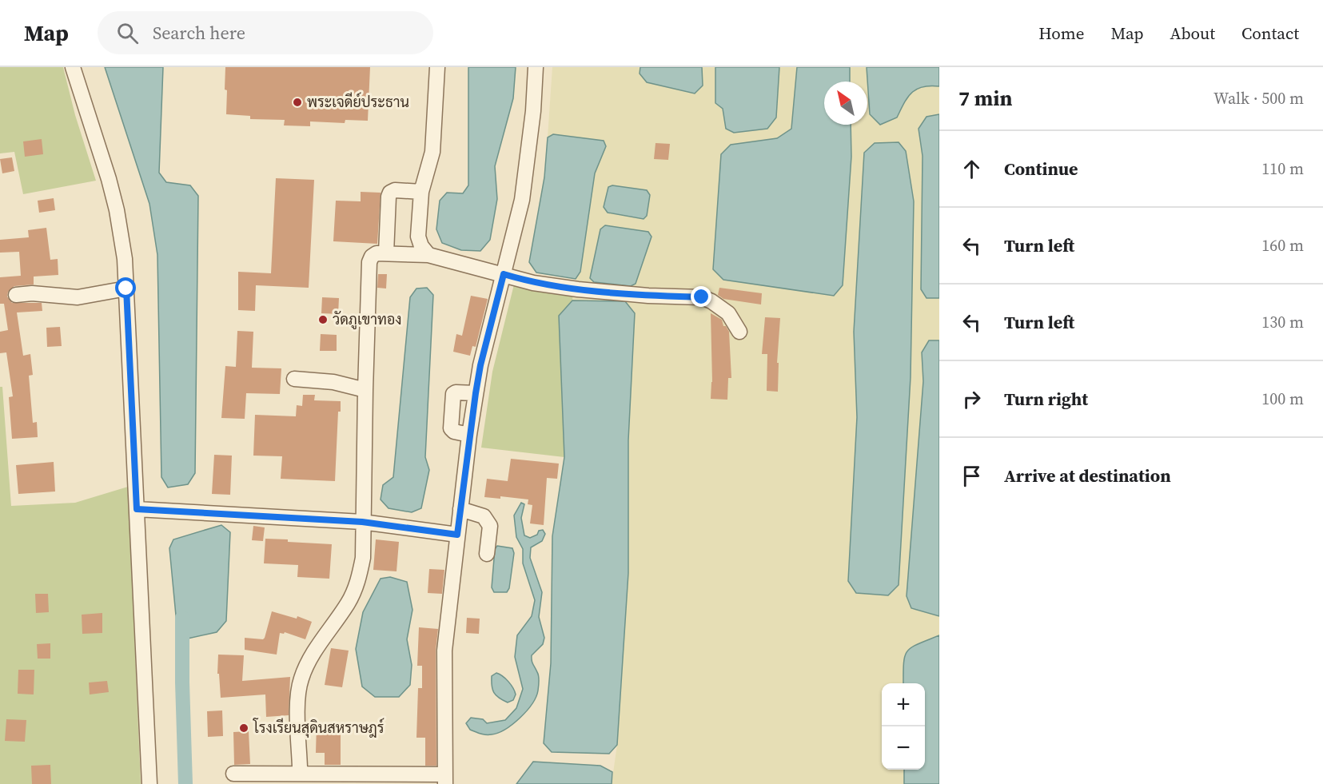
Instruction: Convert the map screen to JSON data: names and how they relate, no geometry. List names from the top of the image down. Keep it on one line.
{"places":["พระเจดีย์ประธาน","วัดภูเขาทอง","โรงเรียนสุดินสหราษฎร์"],"north":"top left","page":{"header":"Map","search":"Search here","nav":["Home","Map","About","Contact"],"heading":["7 min","Walk · 500 m"],"list":[["Continue","110 m"],["Turn left","160 m"],["Turn left","130 m"],["Turn right","100 m"],"Arrive at destination"],"map_buttons":["+","−"]}}
